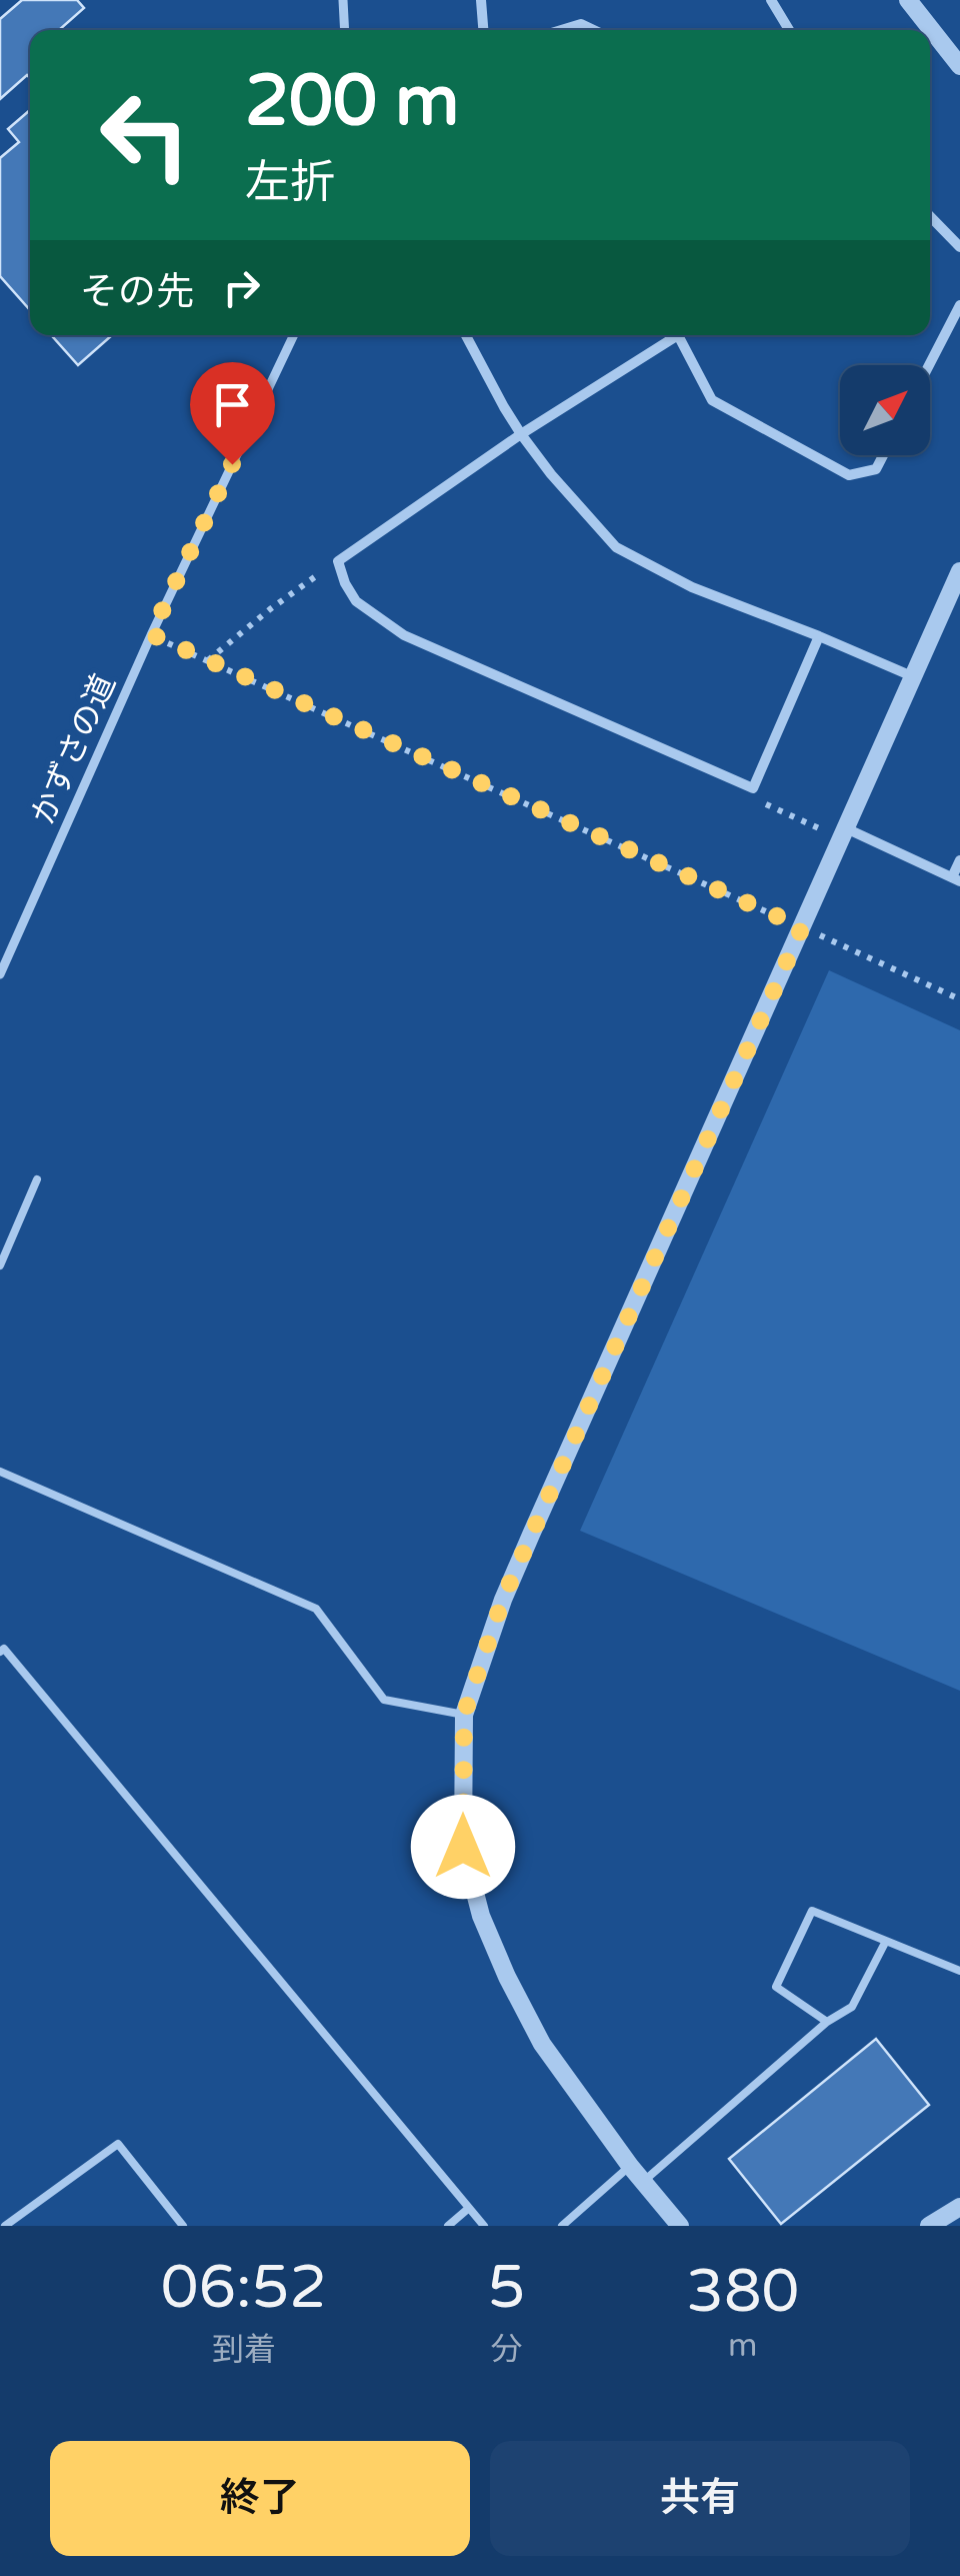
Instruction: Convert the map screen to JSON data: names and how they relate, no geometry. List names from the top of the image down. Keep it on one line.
{"streets":{"street":["かずさの道"]},"north":"top right","page":{"turn":["200 m","左折"],"then":"その先","eta":["06:52","到着","5","分","380","m"],"buttons":["終了","共有"]}}
